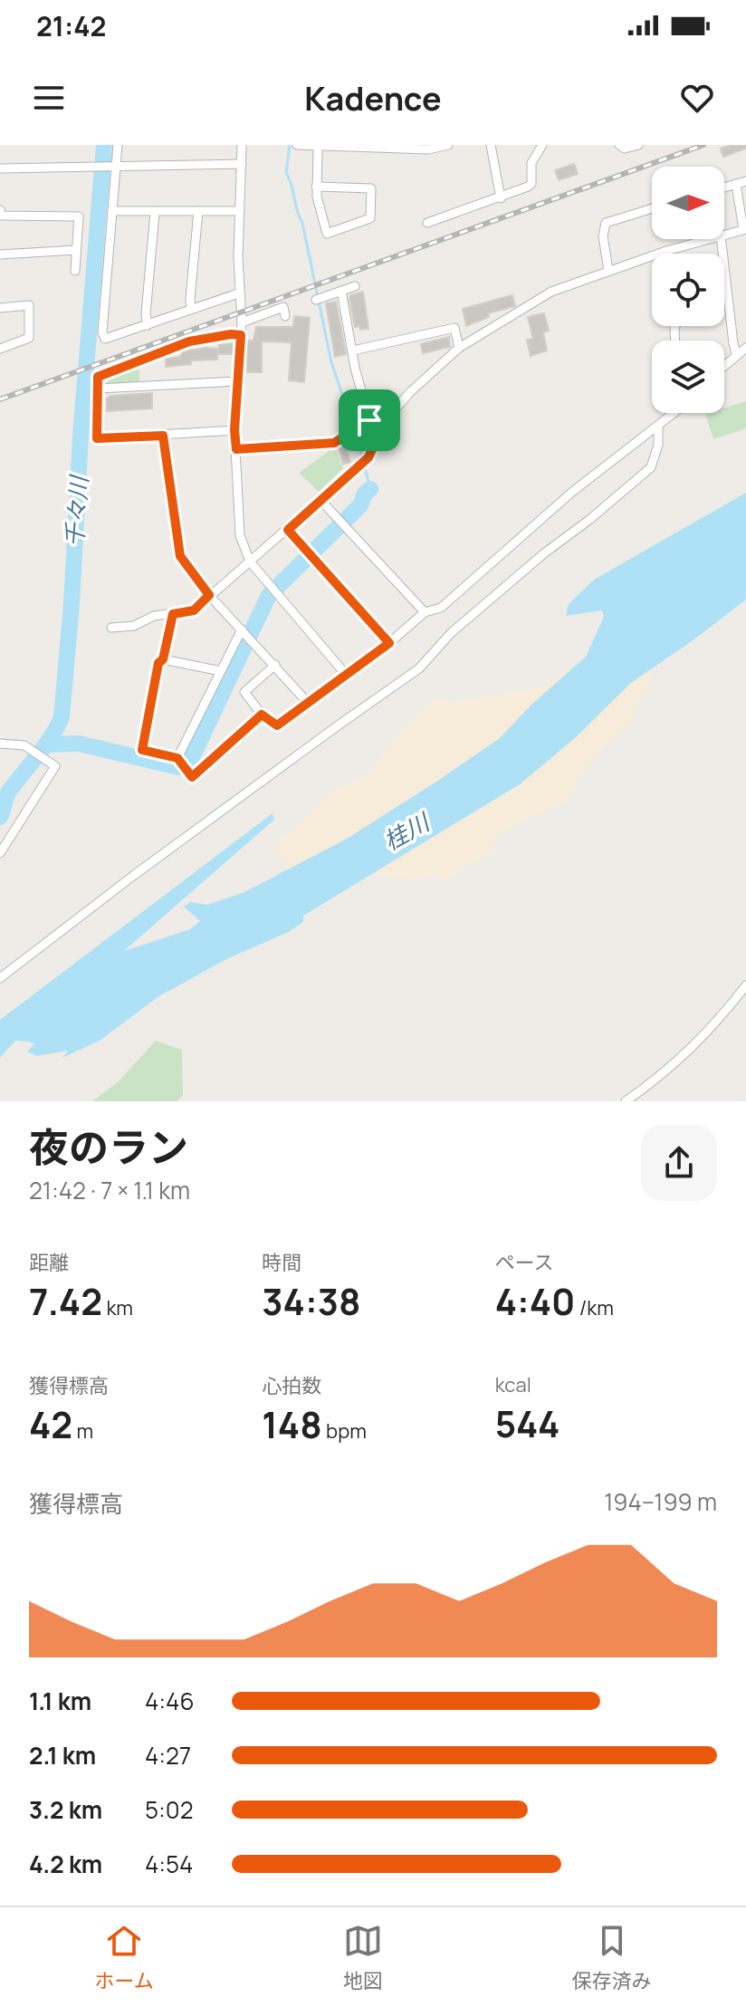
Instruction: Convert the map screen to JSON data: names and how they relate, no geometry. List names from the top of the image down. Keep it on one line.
{"water":["千々川","桂川"],"north":"right","page":{"status":"21:42","header":"Kadence","heading":["夜のラン","21:42 · 7 × 1.1 km"],"stats":[["距離","7.42 km"],["時間","34:38"],["ペース","4:40 /km"],["獲得標高","42 m"],["心拍数","148 bpm"],["kcal","544"]],"chart":["獲得標高","194–199 m"],"list":[{"name":"1.1 km","note":"4:46"},{"name":"2.1 km","note":"4:27"},{"name":"3.2 km","note":"5:02"},{"name":"4.2 km","note":"4:54"}],"tabs":["ホーム","地図","保存済み"]}}
